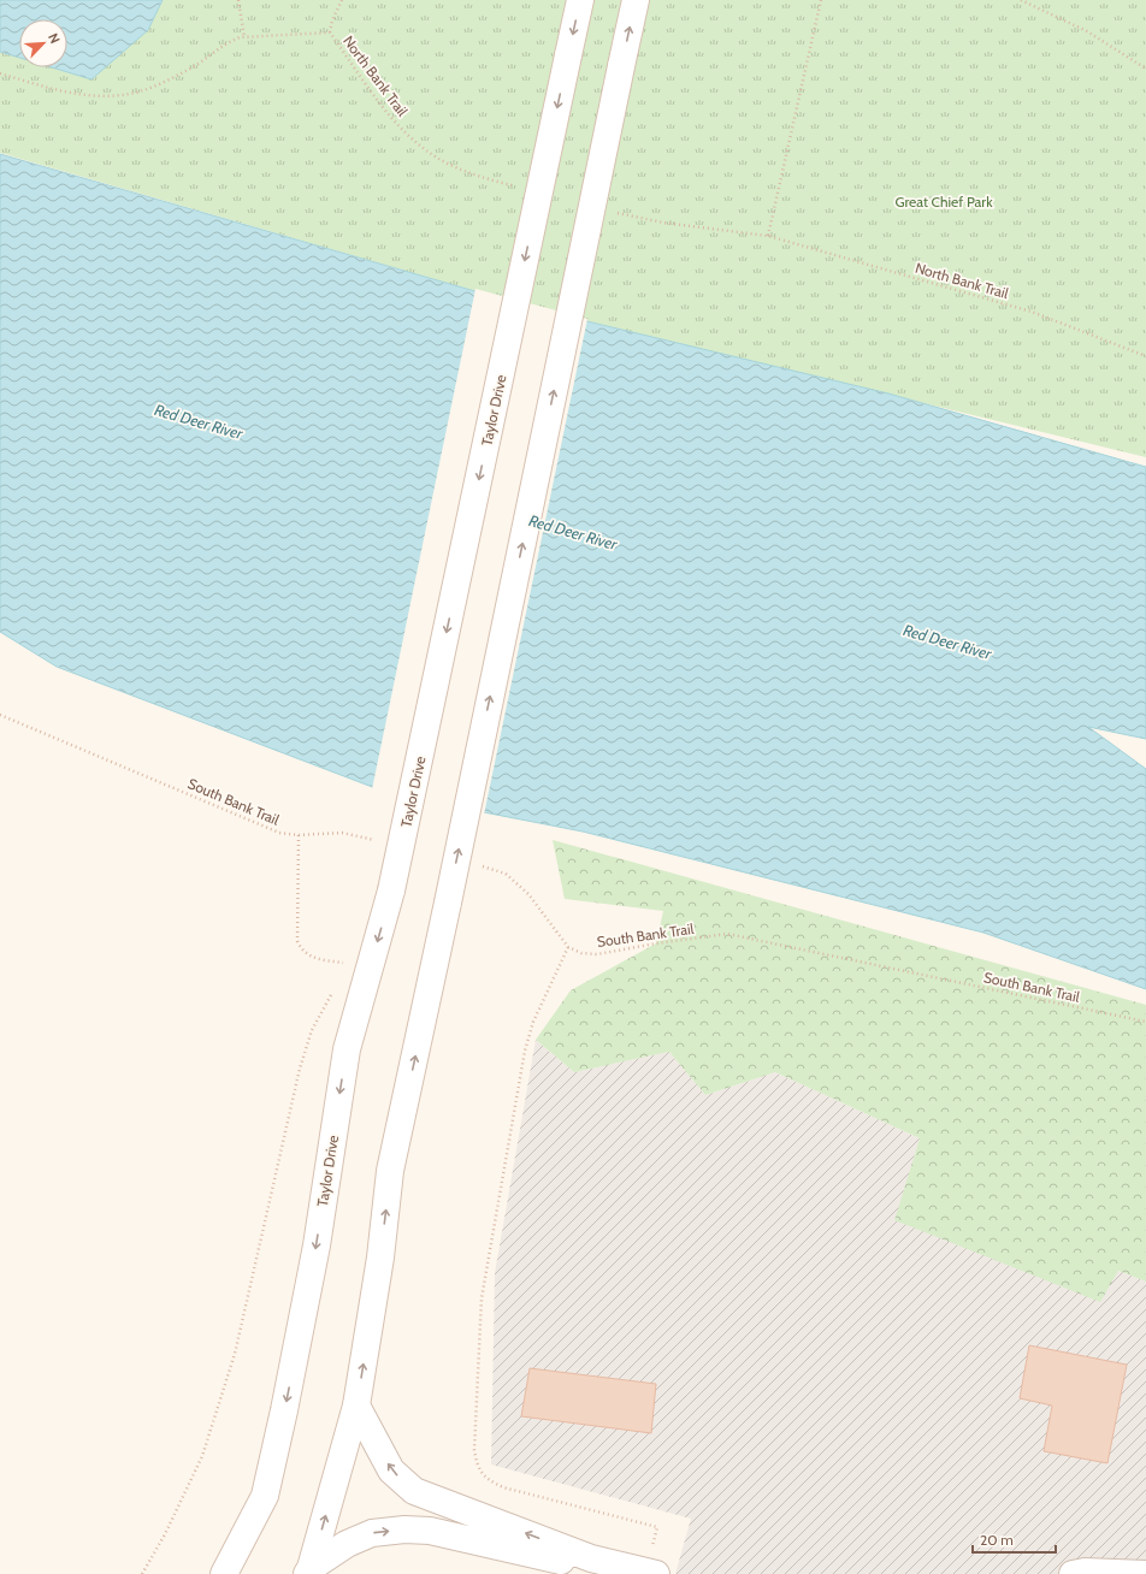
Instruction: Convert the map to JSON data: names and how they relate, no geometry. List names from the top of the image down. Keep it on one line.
{"streets":{"main road":["Taylor Drive"],"path":["North Bank Trail","South Bank Trail"]},"water":["Red Deer River"],"parks":["Great Chief Park"],"scale_bar":"20 m","north":"top right"}
